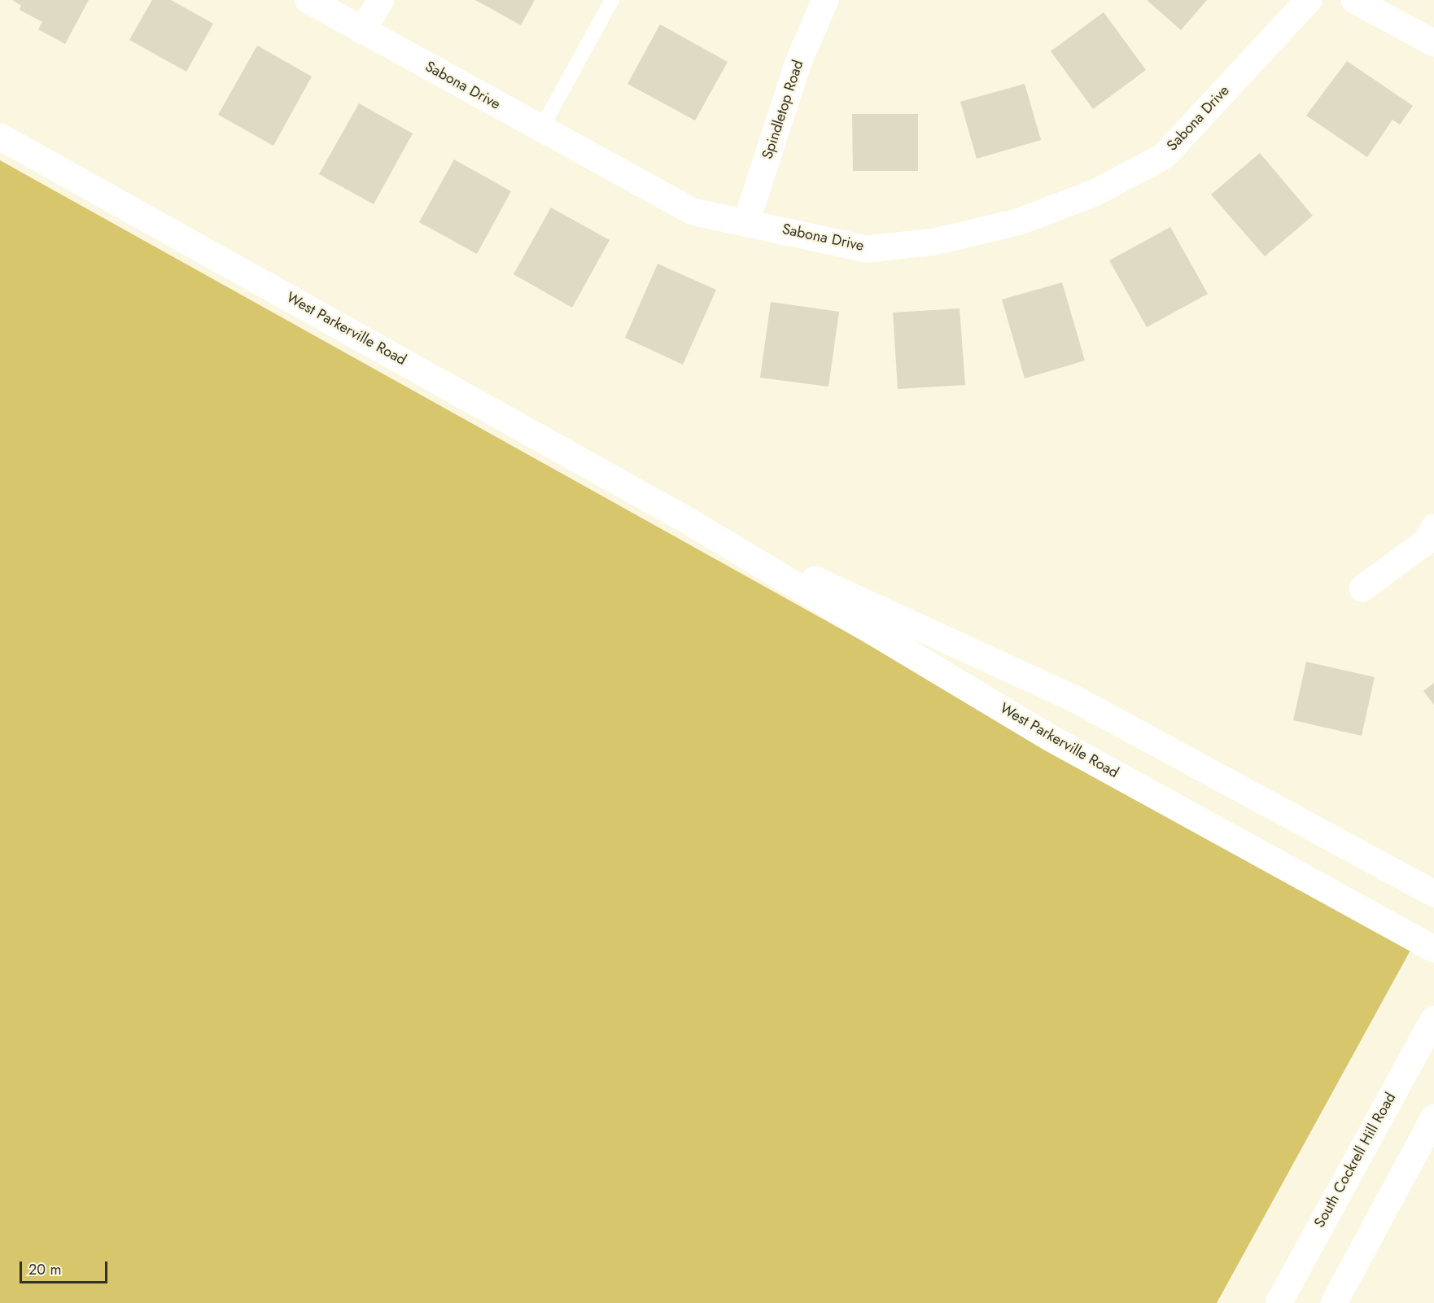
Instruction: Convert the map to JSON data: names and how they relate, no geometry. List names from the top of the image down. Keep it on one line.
{"streets":{"street":["Sabona Drive","Spindletop Road","West Parkerville Road","South Cockrell Hill Road"]},"crossings":[["Sabona Drive","Spindletop Road"]],"scale_bar":"20 m"}
